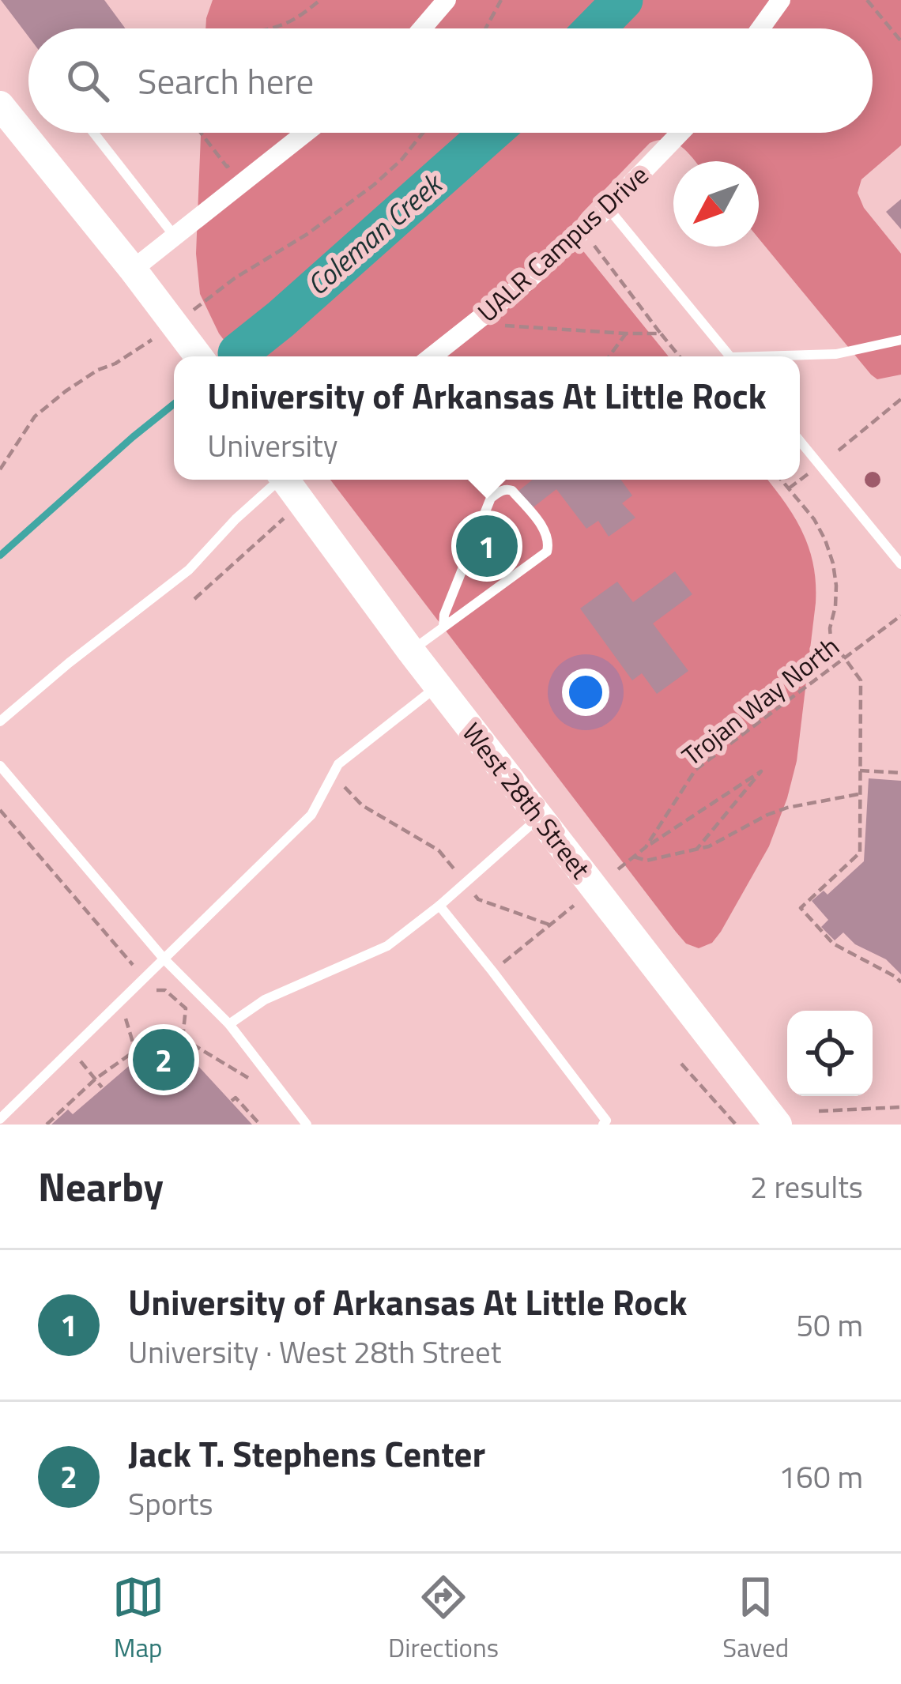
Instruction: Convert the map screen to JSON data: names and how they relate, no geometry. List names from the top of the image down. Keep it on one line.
{"streets":{"street":["UALR Campus Drive","West 28th Street"],"path":["Trojan Way North"]},"water":["Coleman Creek"],"north":"bottom left","page":{"search":"Search here","popup":["University of Arkansas At Little Rock","University"],"pins":["1","2"],"heading":["Nearby","2 results"],"list":[{"mark":"1","name":"University of Arkansas At Little Rock","note":"University · West 28th Street","value":"50 m"},{"mark":"2","name":"Jack T. Stephens Center","note":"Sports","value":"160 m"}],"nav":["Map","Directions","Saved"]}}
